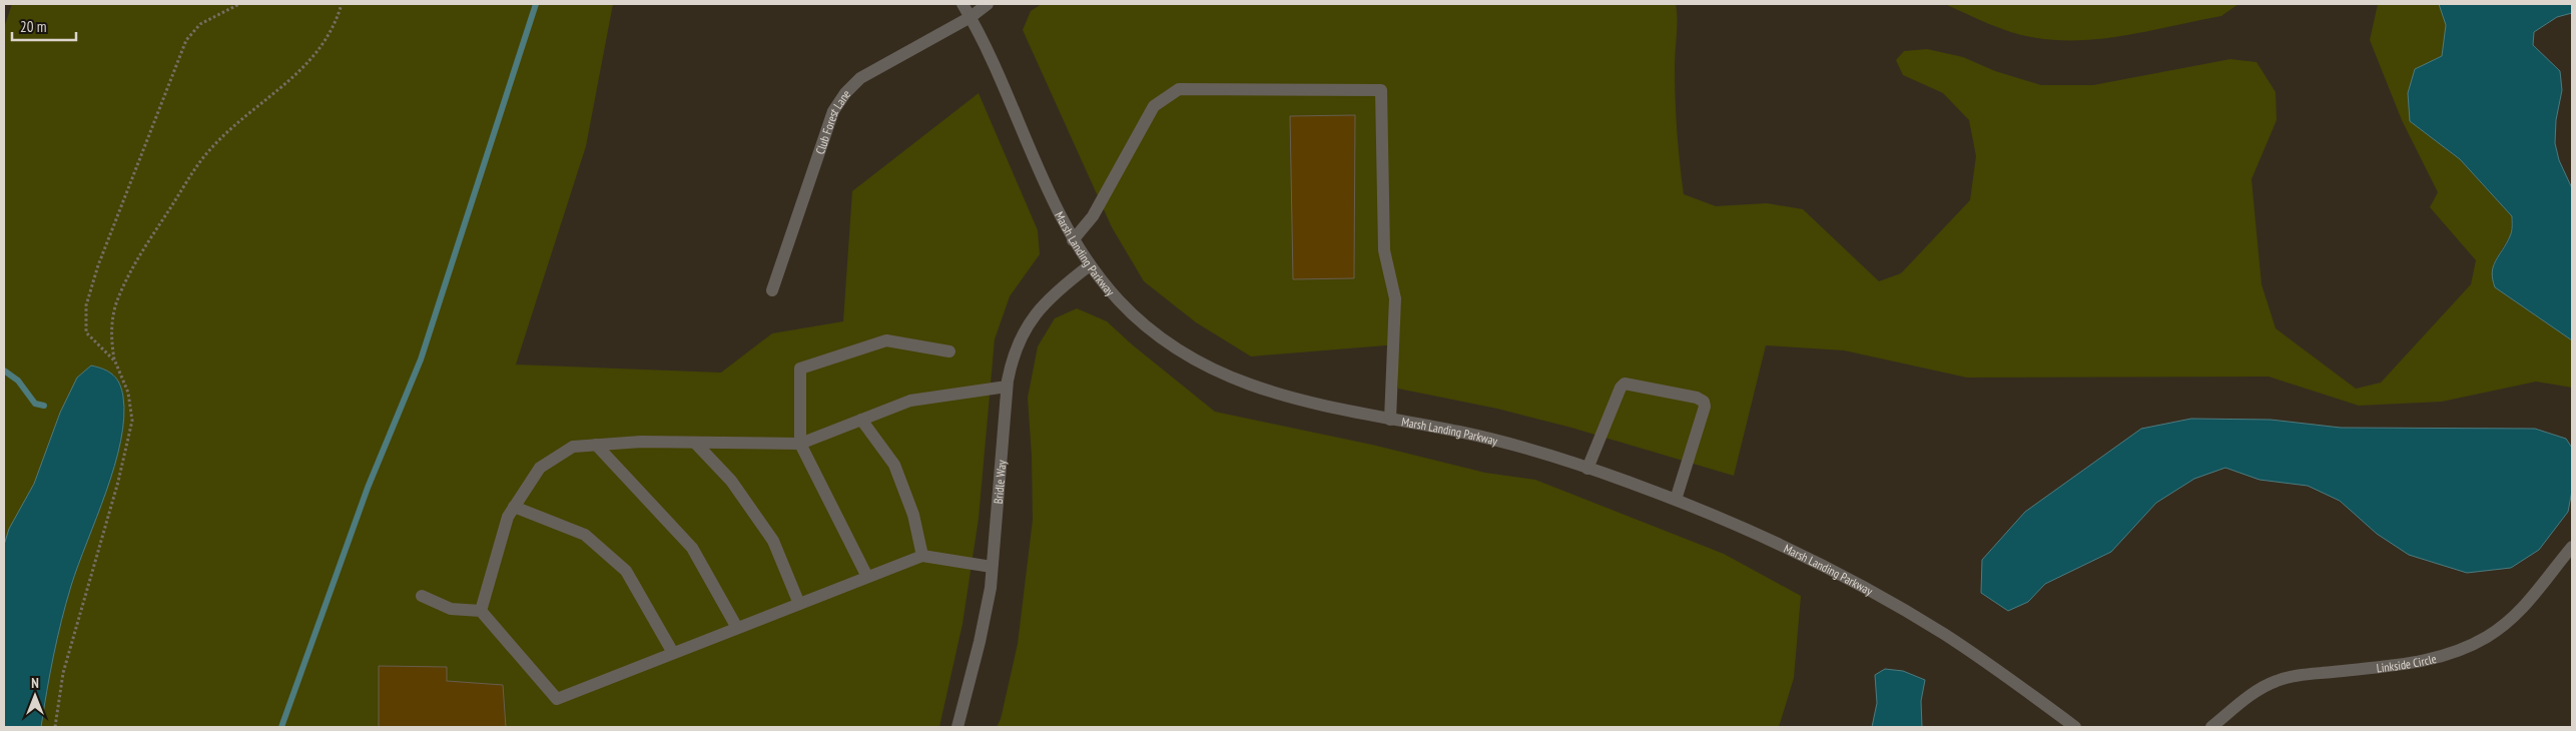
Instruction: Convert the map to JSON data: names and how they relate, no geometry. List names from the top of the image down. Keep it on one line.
{"streets":{"street":["Club Forest Lane","Marsh Landing Parkway","Bridle Way","Linkside Circle"]},"crossings":[["Club Forest Lane","Marsh Landing Parkway"],["Marsh Landing Parkway","Bridle Way"]],"scale_bar":"20 m","north":"top"}
